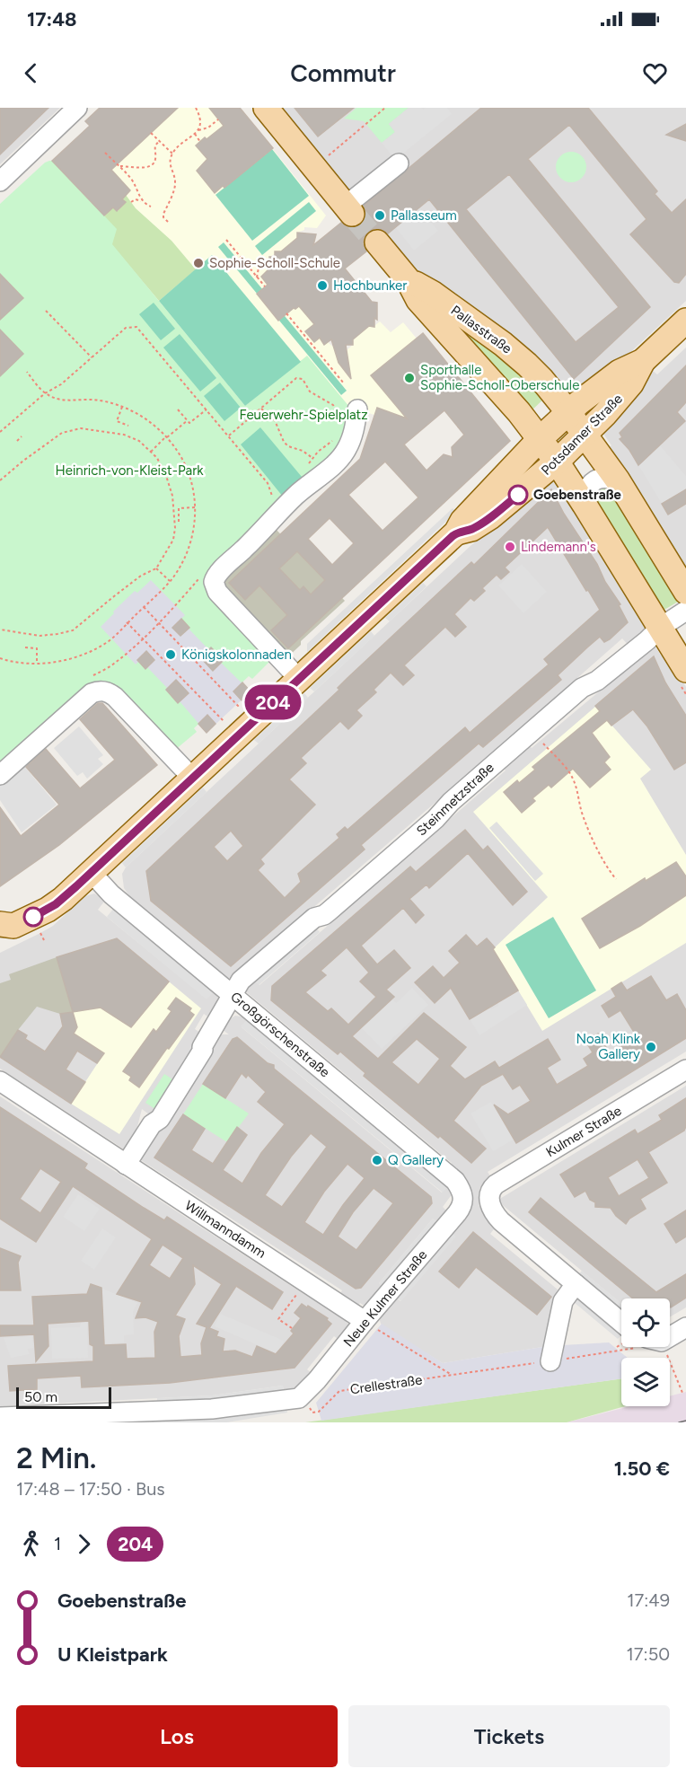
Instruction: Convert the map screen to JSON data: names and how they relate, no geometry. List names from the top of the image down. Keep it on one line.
{"streets":{"main road":["Pallasstraße","Potsdamer Straße"],"street":["Steinmetzstraße","Großgörschenstraße","Kulmer Straße","Willmanndamm","Neue Kulmer Straße"],"path":["Crellestraße"]},"crossings":[["Pallasstraße","Potsdamer Straße"],["Potsdamer Straße","Großgörschenstraße"],["Steinmetzstraße","Großgörschenstraße"],["Steinmetzstraße","Willmanndamm"],["Großgörschenstraße","Neue Kulmer Straße"],["Willmanndamm","Neue Kulmer Straße"],["Neue Kulmer Straße","Crellestraße"]],"parks":["Feuerwehr-Spielplatz","Heinrich-von-Kleist-Park"],"places":["Pallasseum","Sophie-Scholl-Schule","Hochbunker","Sporthalle Sophie-Scholl-Oberschule","Goebenstraße","Lindemann's","Königskolonnaden","Noah Klink Gallery","Q Gallery"],"lines":["bus line 204"],"scale_bar":"50 m","page":{"status":"17:48","header":"Commutr","on_map":"204","scale":"50 m","heading":["2 Min.","17:48 – 17:50 · Bus","1.50 €"],"legs":["1","204"],"list":[{"name":"Goebenstraße","value":"17:49"},{"name":"U Kleistpark","value":"17:50"}],"buttons":["Los","Tickets"]}}
